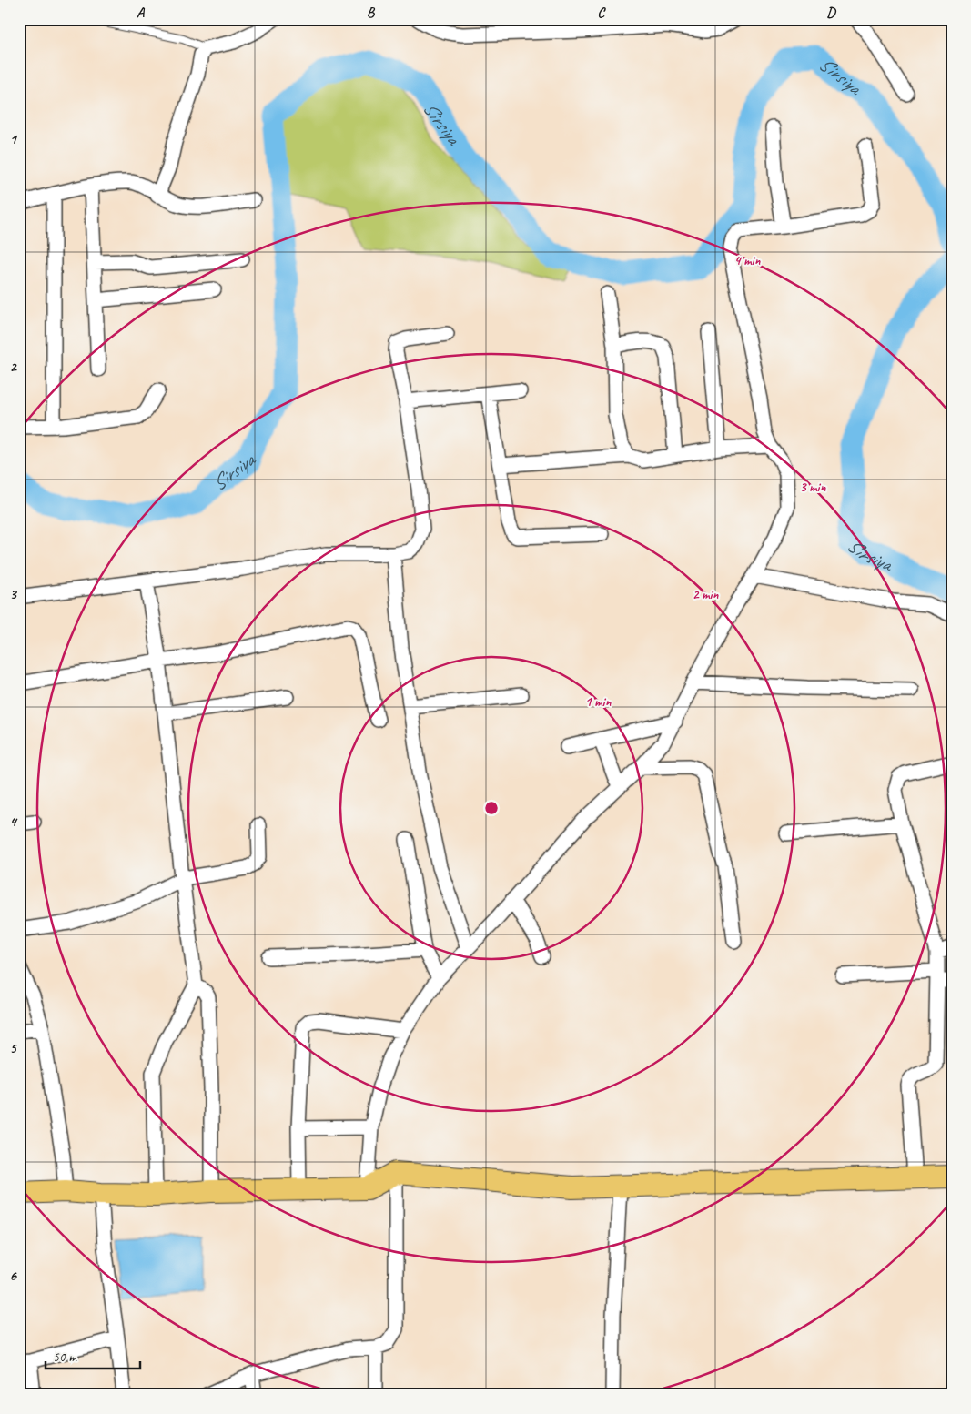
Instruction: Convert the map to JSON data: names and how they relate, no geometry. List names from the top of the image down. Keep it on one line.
{"water":["Sirsiya"],"scale_bar":"50 m","grid":{"columns":["A","B","C","D"],"rows":["1","2","3","4","5","6"]},"rings":["4 min","3 min","2 min","1 min"]}
